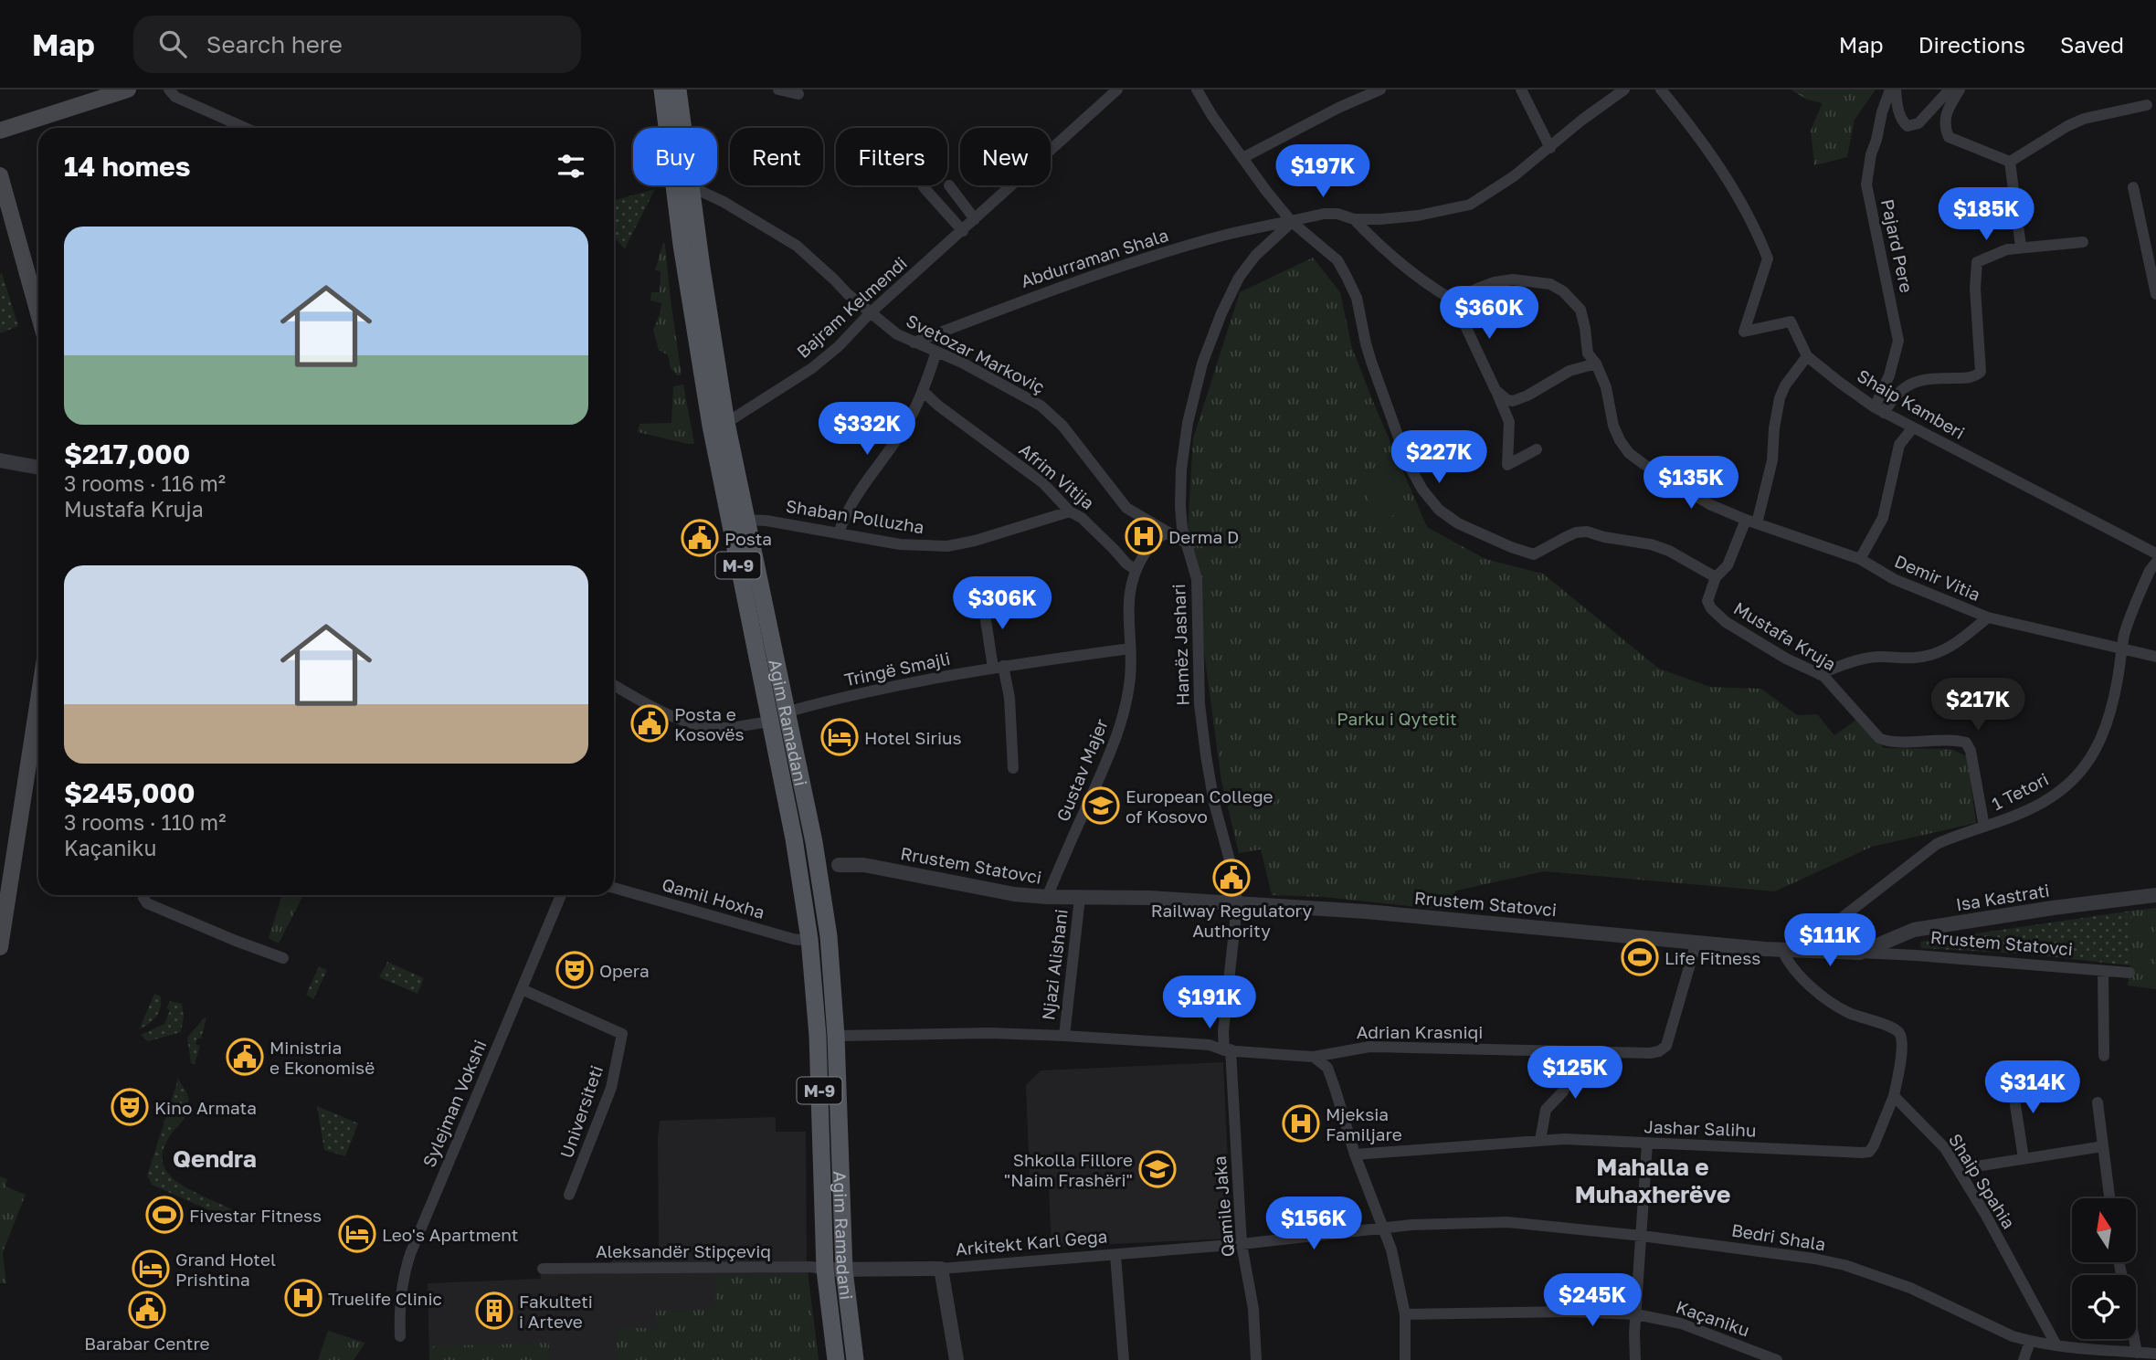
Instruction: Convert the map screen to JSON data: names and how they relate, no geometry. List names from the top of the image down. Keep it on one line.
{"streets":{"main road":["M-9","Agim Ramadani"],"street":["Pajard Pere","Abdurraman Shala","Bajram Kelmendi","Svetozar Markoviç","Shaip Kamberi","Afrim Vitija","Shaban Polluzha","Demir Vitia","Mustafa Kruja","Hamëz Jashari","Tringë Smajli","Gustav Majer","1 Tetori","Rrustem Statovci","Isa Kastrati","Qamil Hoxha","Njazi Alishani","Adrian Krasniqi","Sylejman Vokshi","Universiteti","Jashar Salihu","Shaip Spahia","Qamile Jaka","Bedri Shala","Arkitekt Karl Gega","Aleksandër Stipçeviq","Kaçaniku"]},"crossings":[["Pajard Pere","Shaip Kamberi"],["Abdurraman Shala","Svetozar Markoviç"],["Abdurraman Shala","Hamëz Jashari"],["Bajram Kelmendi","Svetozar Markoviç"],["Bajram Kelmendi","Agim Ramadani"],["Svetozar Markoviç","Agim Ramadani"],["Svetozar Markoviç","Gustav Majer"],["Afrim Vitija","Shaban Polluzha"],["Afrim Vitija","Gustav Majer"],["Shaban Polluzha","Agim Ramadani"],["Demir Vitia","1 Tetori"],["Mustafa Kruja","1 Tetori"],["Hamëz Jashari","Rrustem Statovci"],["Hamëz Jashari","Adrian Krasniqi"],["Hamëz Jashari","Qamile Jaka"],["Tringë Smajli","Agim Ramadani"],["Tringë Smajli","Gustav Majer"],["Agim Ramadani","Qamil Hoxha"],["Agim Ramadani","Adrian Krasniqi"],["Agim Ramadani","Arkitekt Karl Gega"],["Agim Ramadani","Aleksandër Stipçeviq"],["Gustav Majer","Rrustem Statovci"],["1 Tetori","Rrustem Statovci"],["Rrustem Statovci","Isa Kastrati"],["Rrustem Statovci","Njazi Alishani"],["Rrustem Statovci","Adrian Krasniqi"],["Njazi Alishani","Adrian Krasniqi"],["Adrian Krasniqi","Qamile Jaka"],["Sylejman Vokshi","Universiteti"],["Jashar Salihu","Shaip Spahia"],["Shaip Spahia","Bedri Shala"],["Qamile Jaka","Arkitekt Karl Gega"],["Bedri Shala","Arkitekt Karl Gega"],["Arkitekt Karl Gega","Aleksandër Stipçeviq"]],"districts":["Qendra","Mahalla e Muhaxherëve"],"parks":["Parku i Qytetit"],"places":{"hospital":["Derma D","Mjeksia Familjare","Truelife Clinic"],"public building":["Posta","Posta e Kosovës","Railway Regulatory Authority","Ministria e Ekonomisë","Barabar Centre"],"hotel":["Hotel Sirius","Leo's Apartment","Grand Hotel Prishtina"],"school or university":["European College of Kosovo","Shkolla Fillore \"Naim Frashëri\""],"sports":["Life Fitness","Fivestar Fitness"],"theatre":["Opera","Kino Armata"],"building":["Fakulteti i Arteve"]},"north":"top","page":{"header":"Map","search":"Search here","nav":["Map","Directions","Saved"],"chip":["Buy","Rent","Filters","New"],"heading":"14 homes","price":["$197K","$185K","$360K","$332K","$227K","$135K","$306K","$217K","$111K","$191K","$125K","$314K","$156K","$245K"],"list":[{"name":"$217,000","note":"3 rooms · 116 m² · Mustafa Kruja"},{"name":"$245,000","note":"3 rooms · 110 m² · Kaçaniku"}]}}
